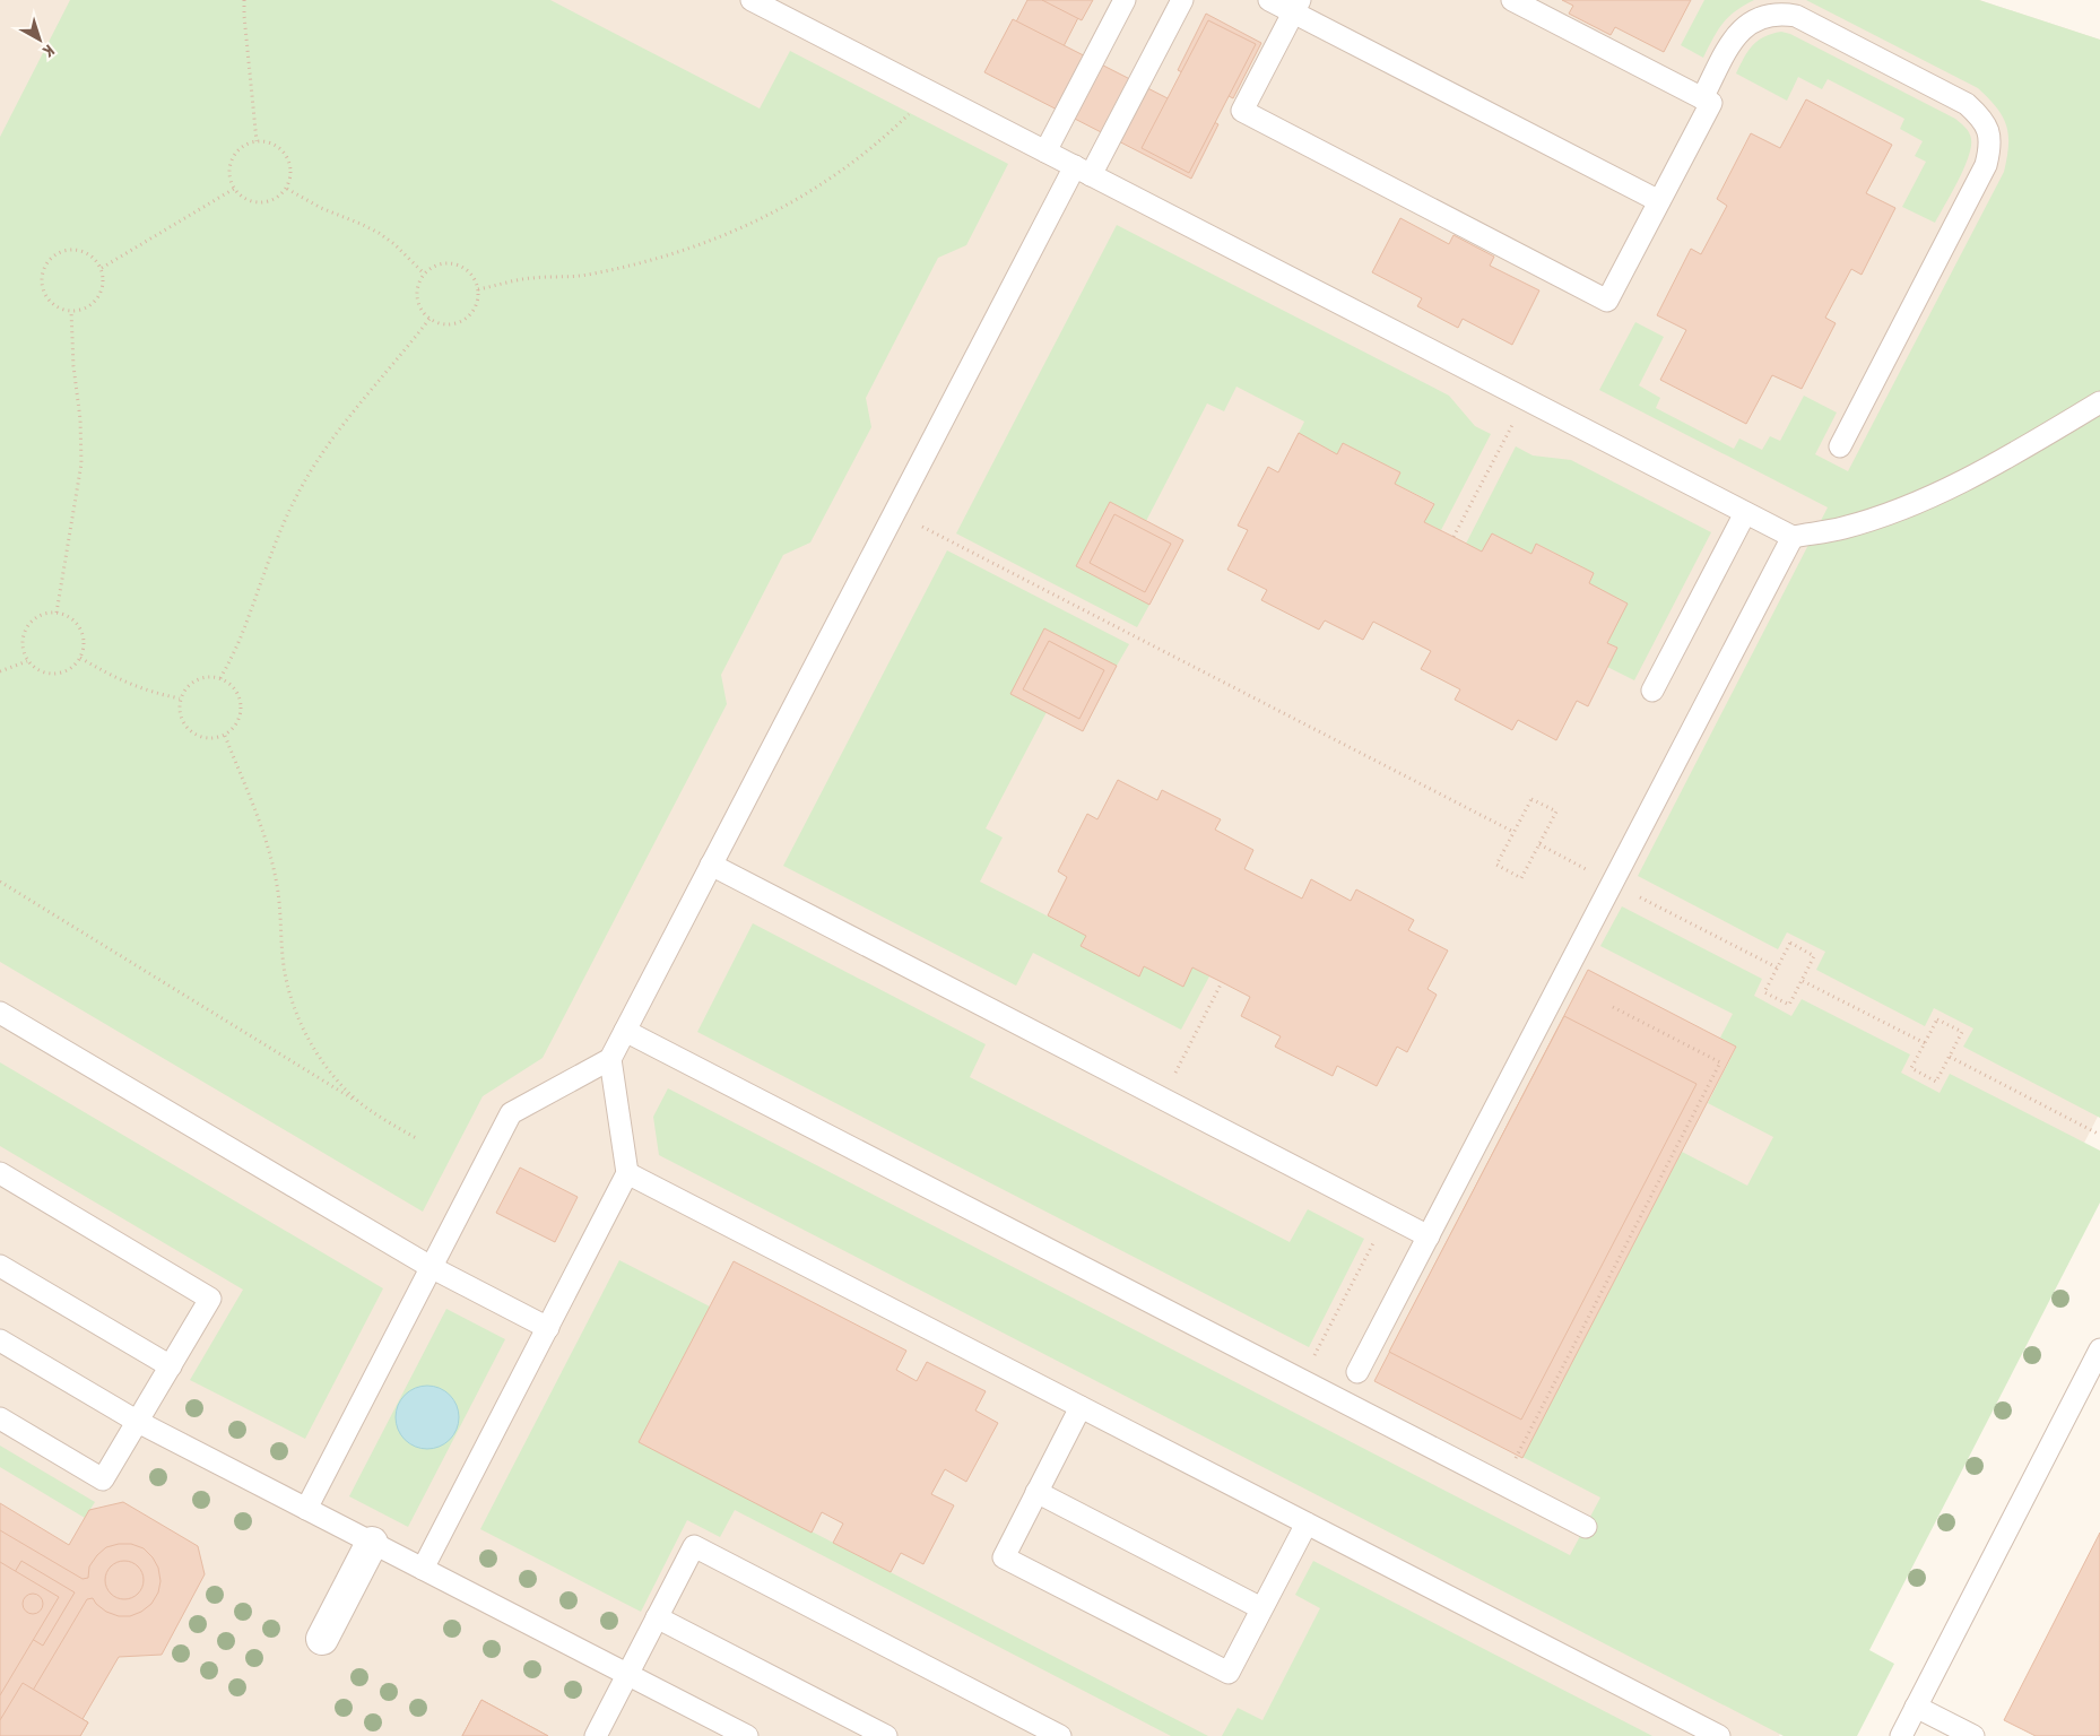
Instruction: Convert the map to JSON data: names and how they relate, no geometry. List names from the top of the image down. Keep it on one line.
{"north":"bottom right"}
